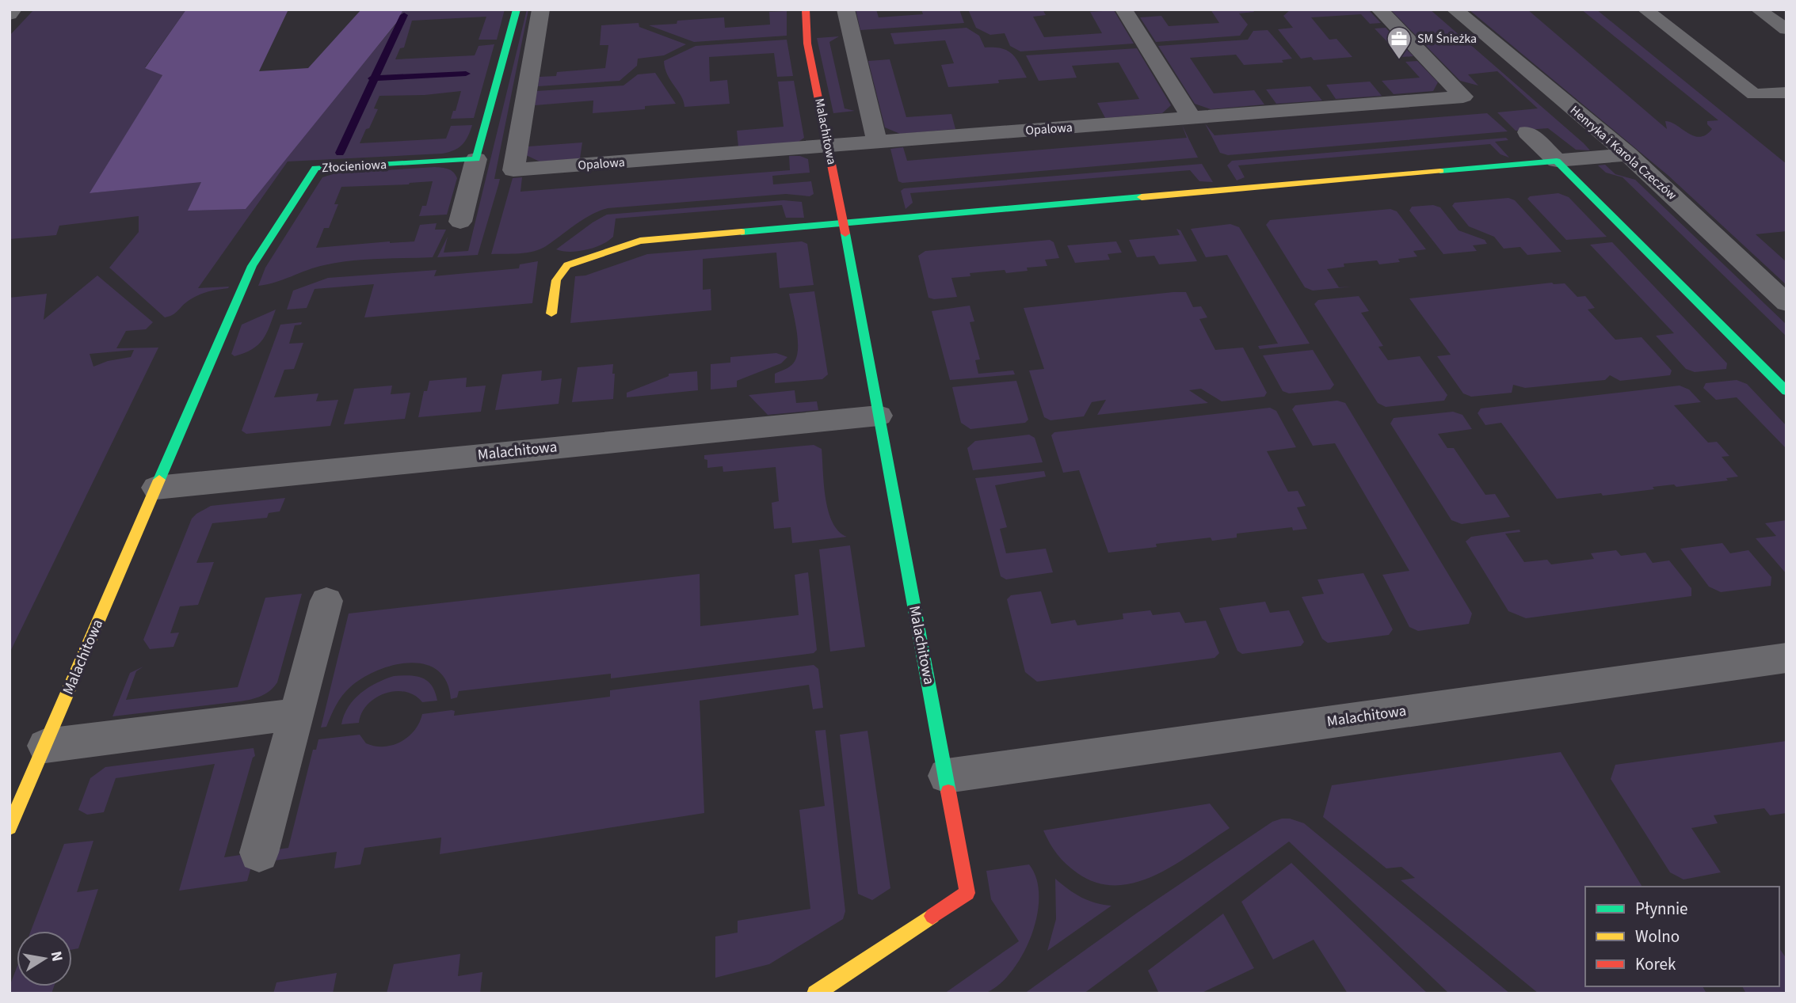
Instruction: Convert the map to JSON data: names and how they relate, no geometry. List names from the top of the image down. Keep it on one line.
{"streets":{"street":["Opalowa","Malachitowa","Henryka i Karola Czeczów","Złocieniowa"]},"crossings":[["Opalowa","Malachitowa"],["Malachitowa","Złocieniowa"]],"places":{"office":["SM Śnieżka"]},"legend":["Płynnie","Wolno","Korek"],"north":"right"}
